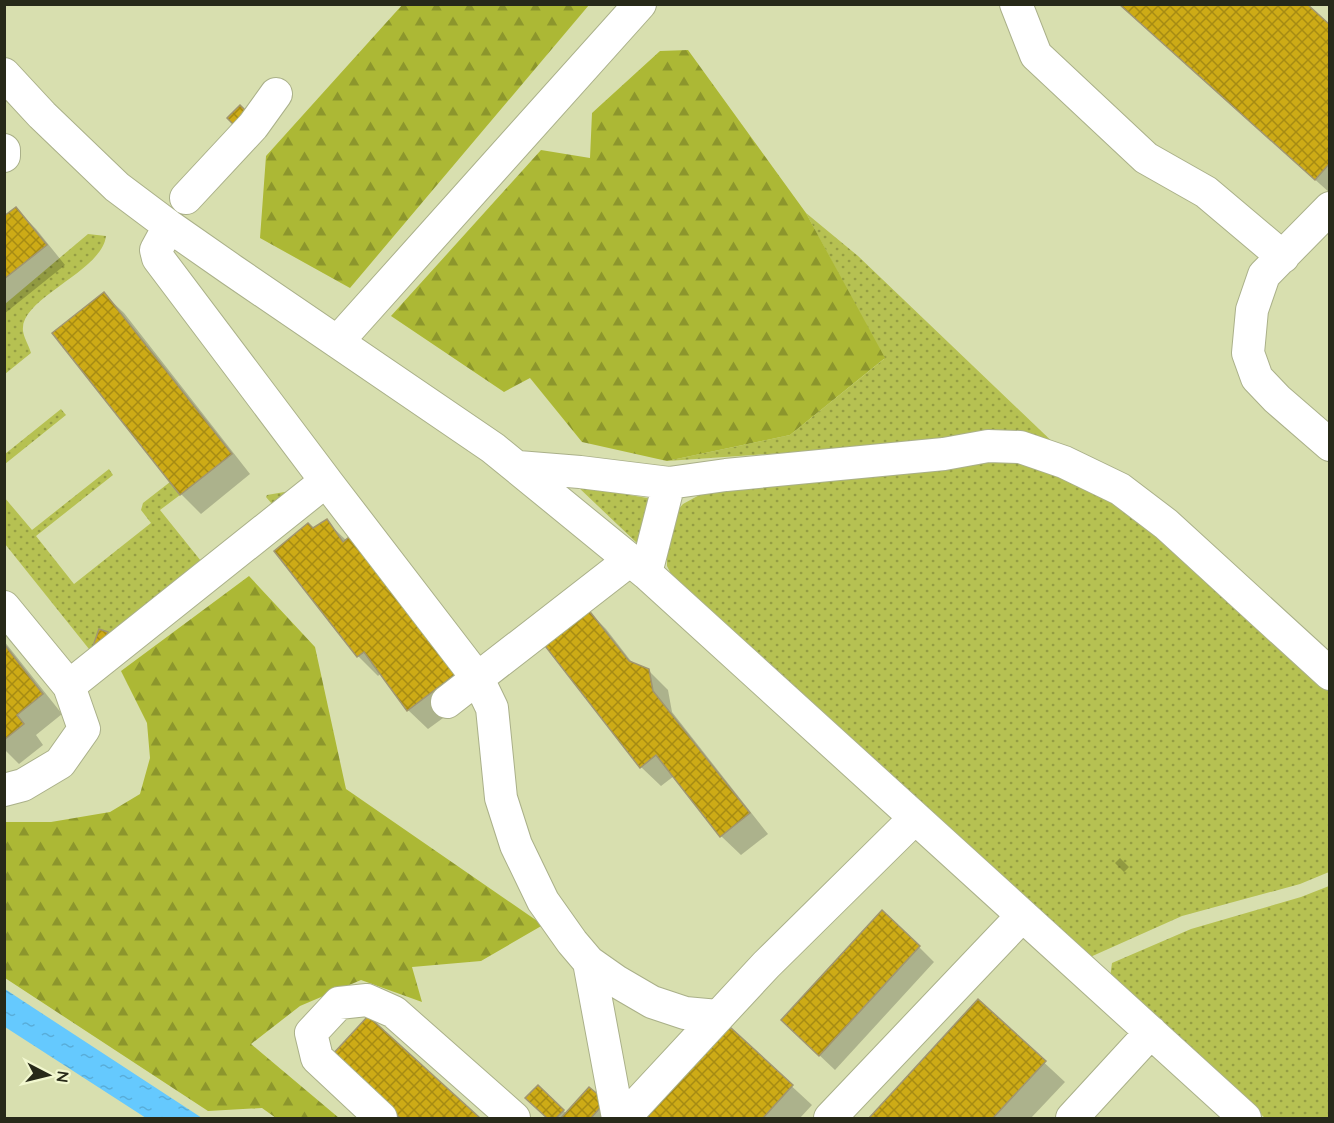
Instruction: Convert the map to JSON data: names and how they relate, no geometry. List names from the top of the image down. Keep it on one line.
{"north":"right"}
